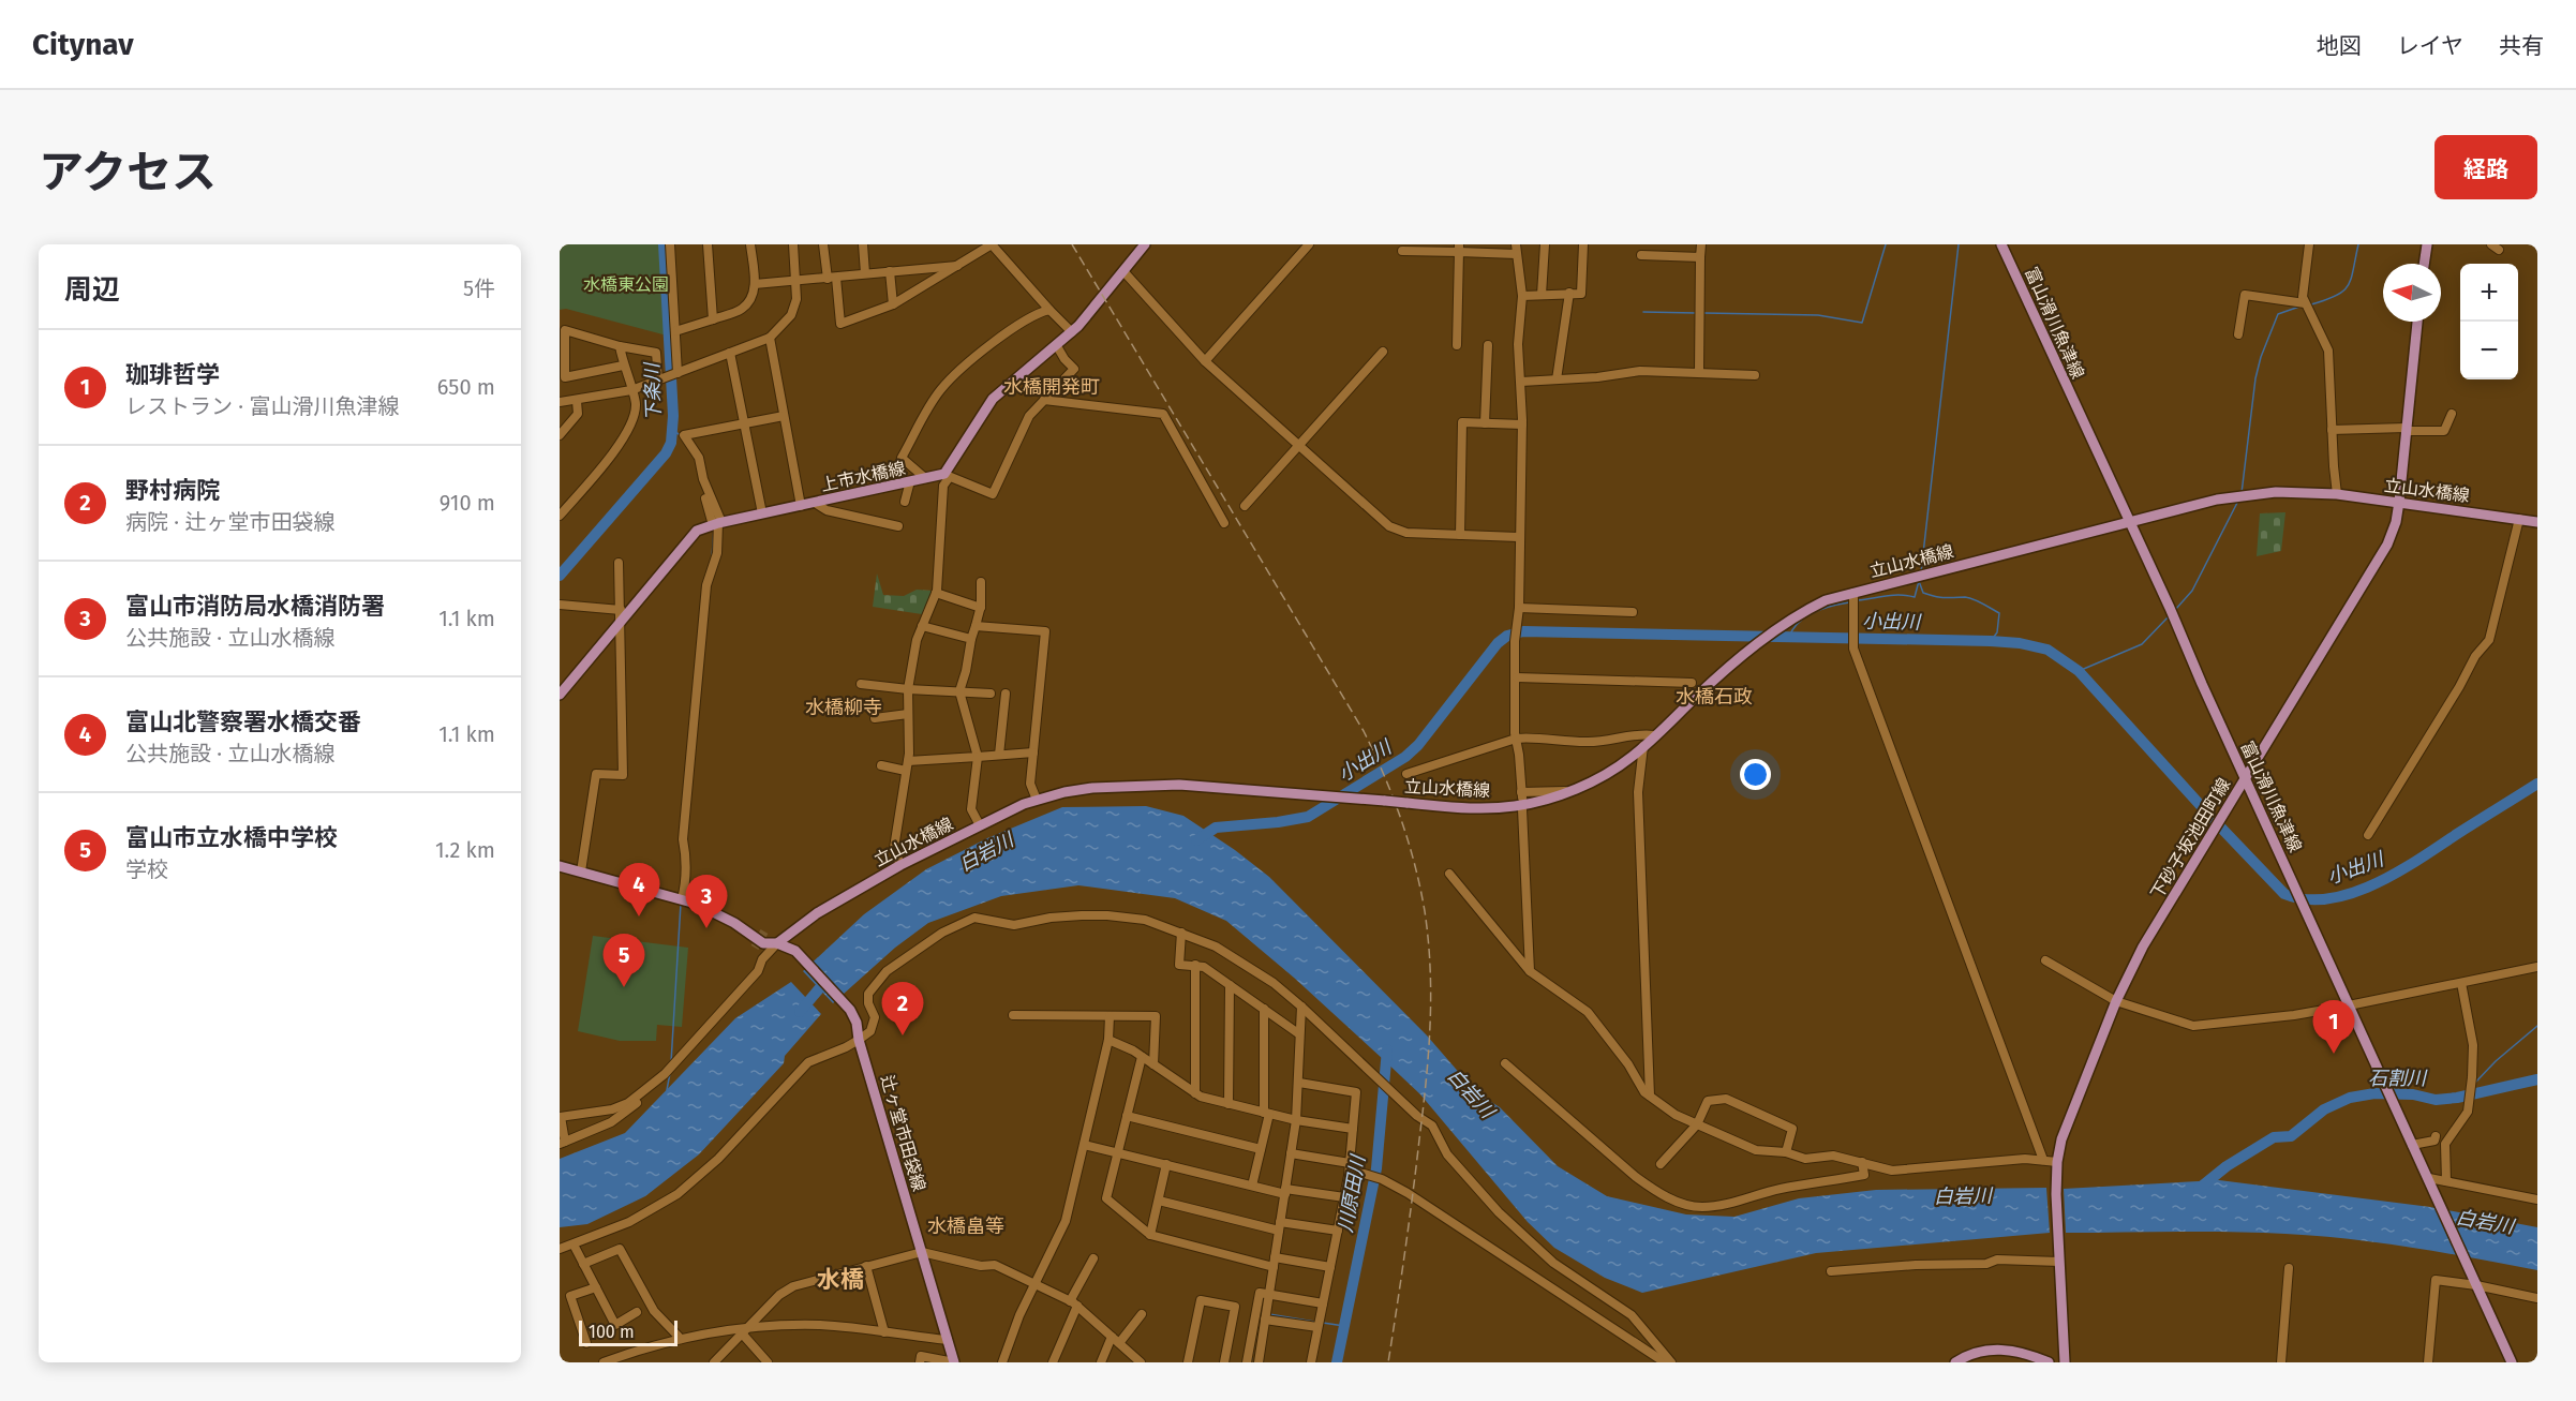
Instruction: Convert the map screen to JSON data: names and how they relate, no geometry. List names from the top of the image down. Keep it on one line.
{"streets":{"main road":["富山滑川魚津線","上市水橋線","立山水橋線","下砂子坂池田町線","辻ヶ堂市田袋線"]},"crossings":[["富山滑川魚津線","立山水橋線"],["富山滑川魚津線","下砂子坂池田町線"],["立山水橋線","下砂子坂池田町線"],["立山水橋線","辻ヶ堂市田袋線"]],"districts":["水橋開発町","水橋石政","水橋柳寺","水橋畠等","水橋"],"water":["下条川","小出川","白岩川","石割川","川原田川"],"parks":["水橋東公園"],"scale_bar":"100 m","north":"left","page":{"header":"Citynav","nav":["地図","レイヤ","共有"],"title":"アクセス","buttons":"経路","heading":["周辺","5件"],"map_buttons":["+","−"],"list":[{"mark":"1","name":"珈琲哲学","note":"レストラン · 富山滑川魚津線","value":"650 m"},{"mark":"2","name":"野村病院","note":"病院 · 辻ヶ堂市田袋線","value":"910 m"},{"mark":"3","name":"富山市消防局水橋消防署","note":"公共施設 · 立山水橋線","value":"1.1 km"},{"mark":"4","name":"富山北警察署水橋交番","note":"公共施設 · 立山水橋線","value":"1.1 km"},{"mark":"5","name":"富山市立水橋中学校","note":"学校","value":"1.2 km"}],"pins":["4","3","5","2","1"],"scale":"100 m"}}
